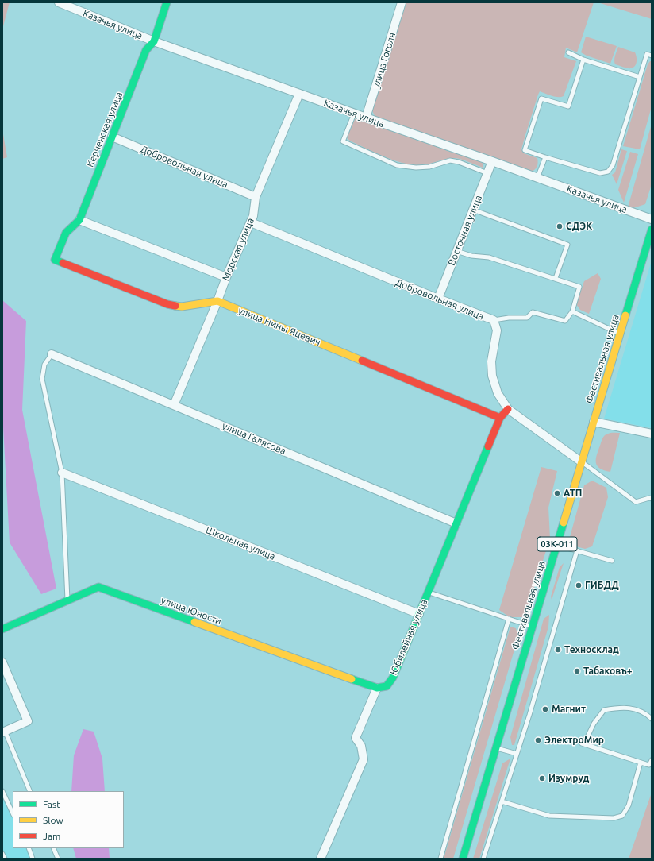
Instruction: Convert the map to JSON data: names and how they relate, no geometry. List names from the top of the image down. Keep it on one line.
{"streets":{"street":["Казачья улица","улица Гоголя","Керченская улица","Добровольная улица","Восточная улица","Морская улица","улица Нины Яцевич","Фестивальная улица","улица Галясова","Школьная улица","03К-011","улица Юности","Юбилейная улица"]},"crossings":[["Казачья улица","улица Гоголя"],["Казачья улица","Керченская улица"],["Казачья улица","Восточная улица"],["Казачья улица","Морская улица"],["Керченская улица","Добровольная улица"],["Керченская улица","Морская улица"],["Керченская улица","улица Нины Яцевич"],["Добровольная улица","Восточная улица"],["Добровольная улица","Морская улица"],["Добровольная улица","Фестивальная улица"],["Добровольная улица","Юбилейная улица"],["Морская улица","улица Нины Яцевич"],["Морская улица","улица Галясова"],["улица Нины Яцевич","Юбилейная улица"],["улица Галясова","Юбилейная улица"],["Школьная улица","Юбилейная улица"],["улица Юности","Юбилейная улица"]],"places":["СДЭК","АТП","ГИБДД","Техносклад","Табаковъ+","Магнит","ЭлектроМир","Изумруд"],"legend":["Fast","Slow","Jam"]}
